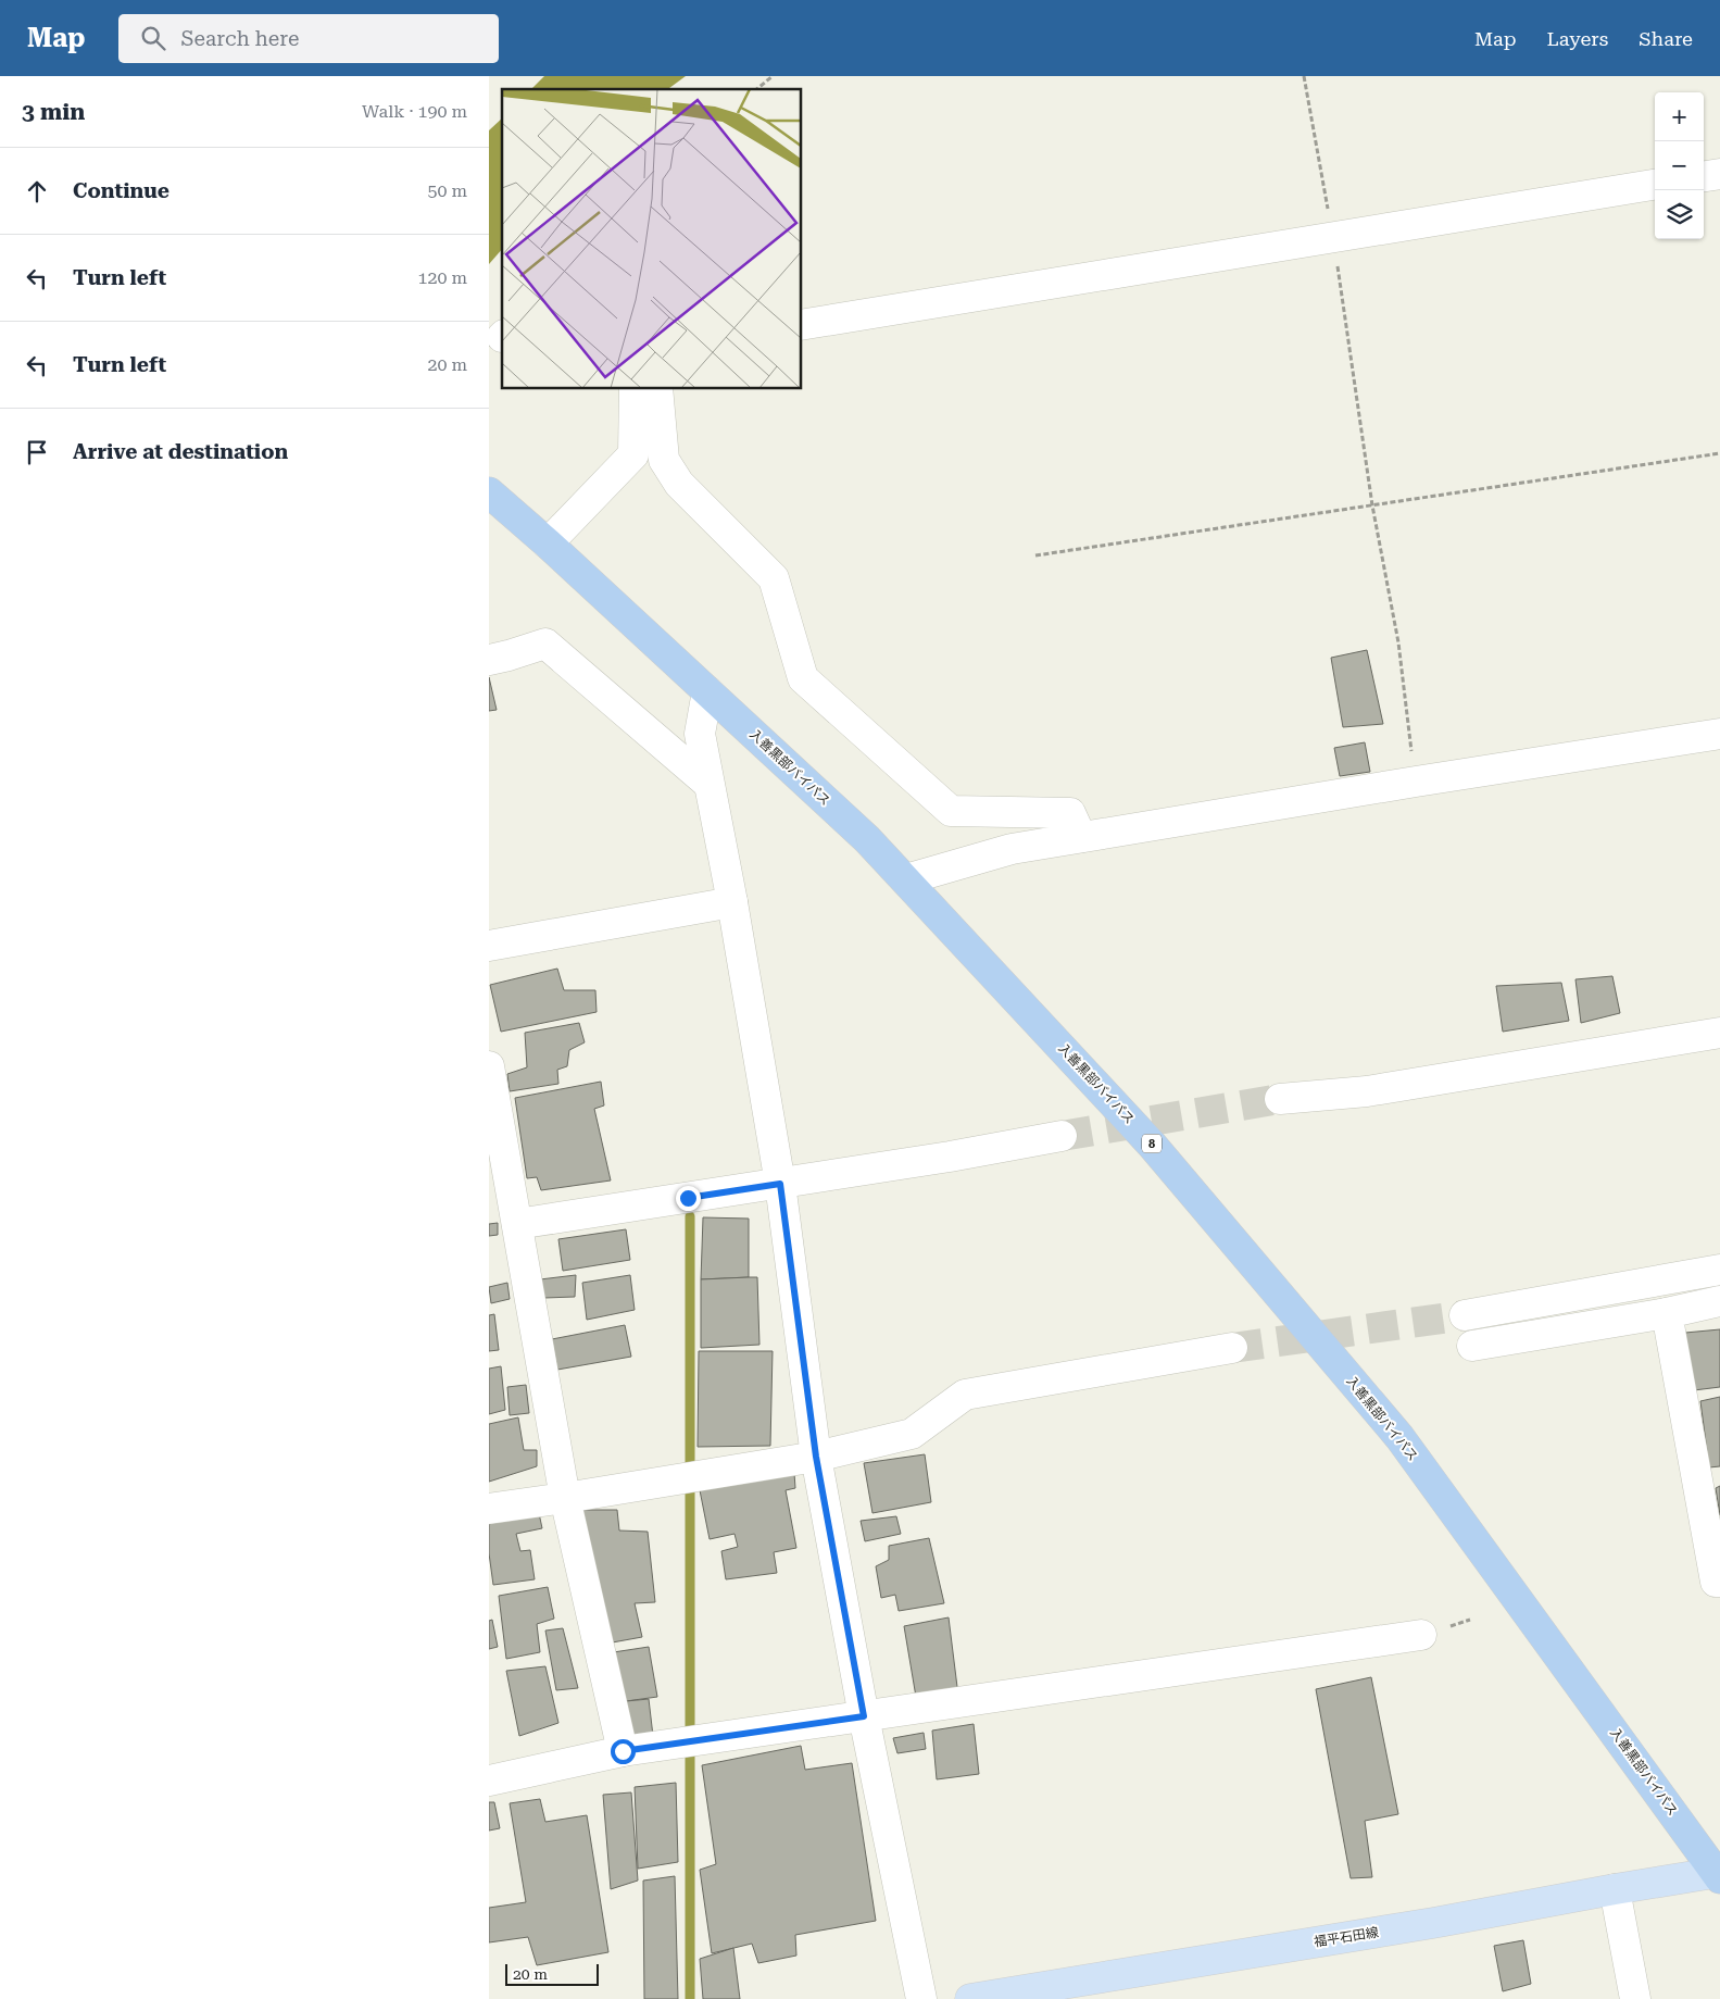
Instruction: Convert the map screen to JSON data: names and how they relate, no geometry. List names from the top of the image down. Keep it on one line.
{"streets":{"highway":["入善黒部バイパス","8"],"main road":["福平石田線"]},"crossings":[["入善黒部バイパス","福平石田線"]],"scale_bar":"20 m","page":{"header":"Map","search":"Search here","nav":["Map","Layers","Share"],"heading":["3 min","Walk · 190 m"],"map_buttons":["+","−"],"list":[["Continue","50 m"],["Turn left","120 m"],["Turn left","20 m"],"Arrive at destination"],"scale":"20 m"}}
